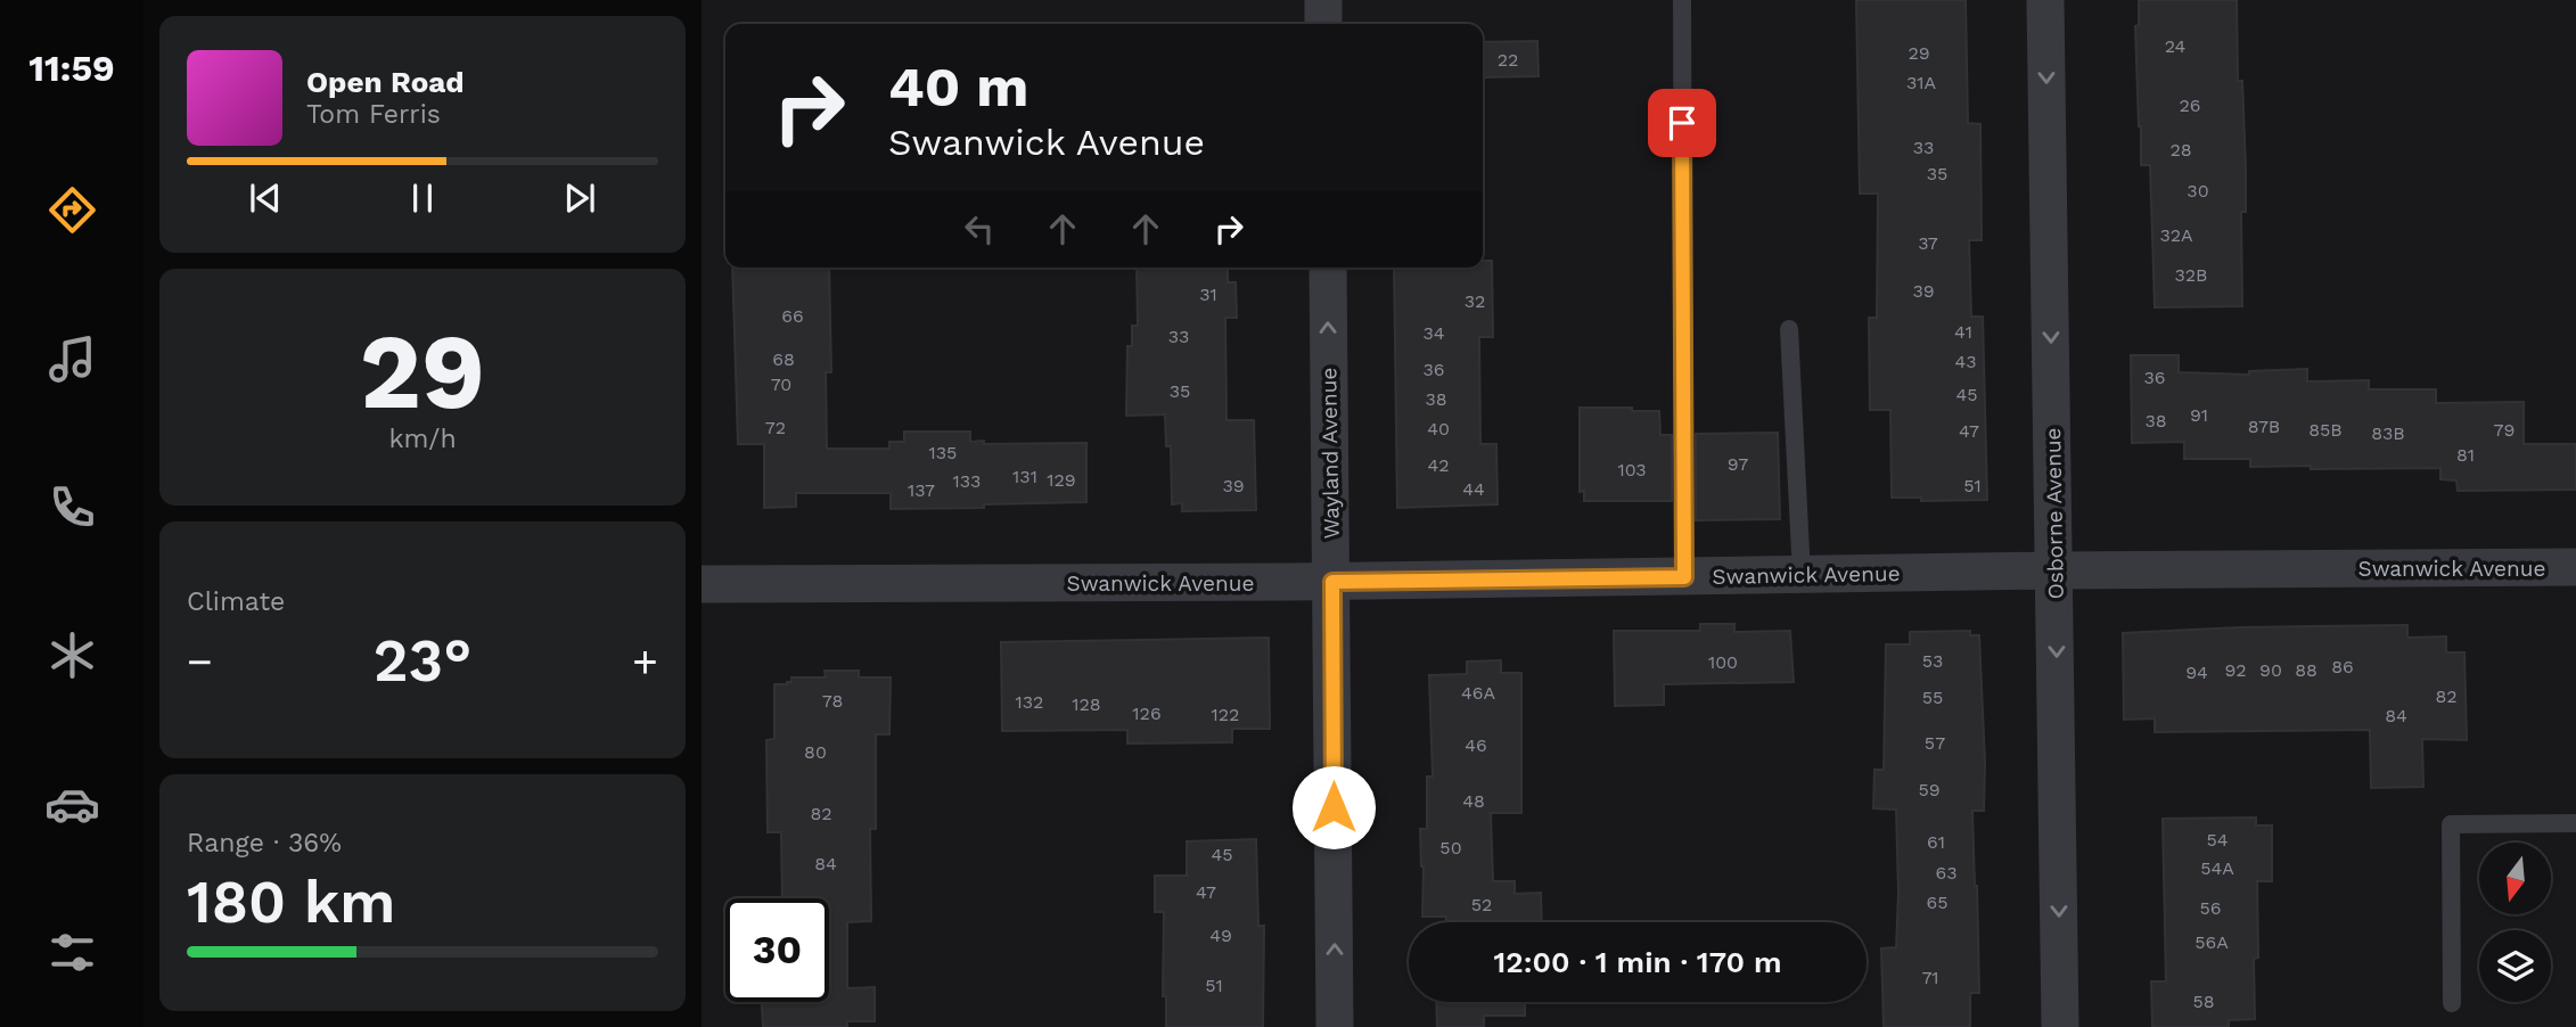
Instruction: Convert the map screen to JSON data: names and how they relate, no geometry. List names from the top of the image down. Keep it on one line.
{"streets":{"street":["Wayland Avenue","Osborne Avenue","Swanwick Avenue"]},"crossings":[["Wayland Avenue","Swanwick Avenue"],["Osborne Avenue","Swanwick Avenue"]],"one_way":["Wayland Avenue","Osborne Avenue"],"house_numbers":["24","29","22","31A","26","33","28","35","30","32A","37","32B","39","31","32","66","41","34","33","68","43","36","36","70","35","45","38","91","38","87B","72","40","85B","79","47","83B","135","81","97","42","103","131","129","133","39","51","44","137","53","100","86","92","90","88","94","46A","82","55","78","132","128","126","122","84","57","46","80","59","48","82","54","61","50","45","84","54A","63","47","65","52","56","49","56A","71","51","58"],"north":"bottom","page":{"tabs":"11:59","turn":["40 m","Swanwick Avenue"],"song":["Open Road","Tom Ferris"],"tile":[["29","km/h"],"Climate",["Range · 36%","180 km"]],"heat":["−","23°","+"],"limit":"30","trip":"12:00 · 1 min · 170 m"}}
